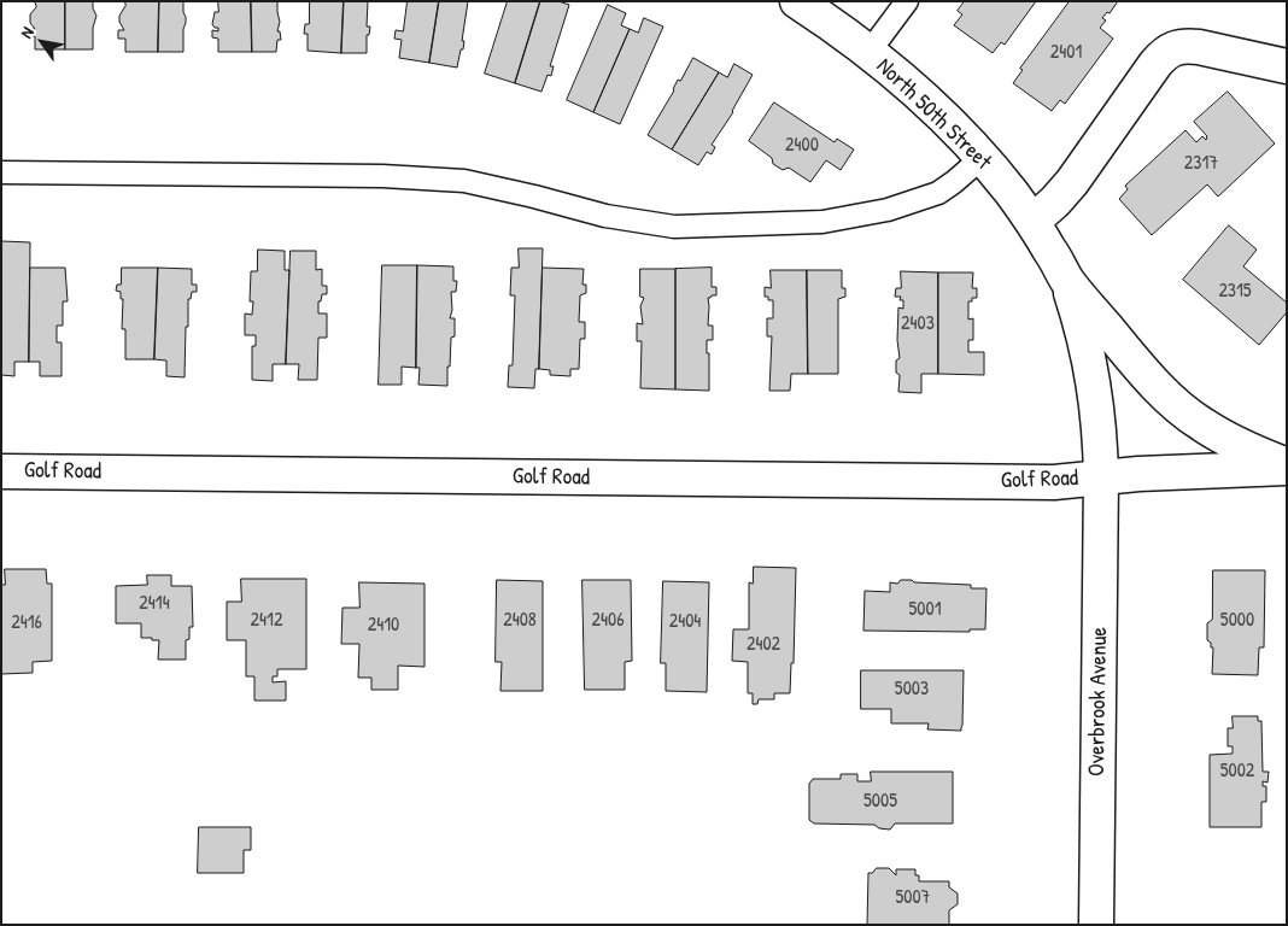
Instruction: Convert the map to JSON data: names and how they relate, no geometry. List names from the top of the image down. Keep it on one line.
{"streets":{"street":["North 50th Street","Golf Road","Overbrook Avenue"]},"crossings":[["North 50th Street","Golf Road"],["North 50th Street","Overbrook Avenue"],["Golf Road","Overbrook Avenue"]],"house_numbers":["2401","2400","2317","2315","2403","2414","5001","2412","2408","2406","5000","2404","2416","2410","2402","5003","5002","5005","5007"],"north":"top left"}
